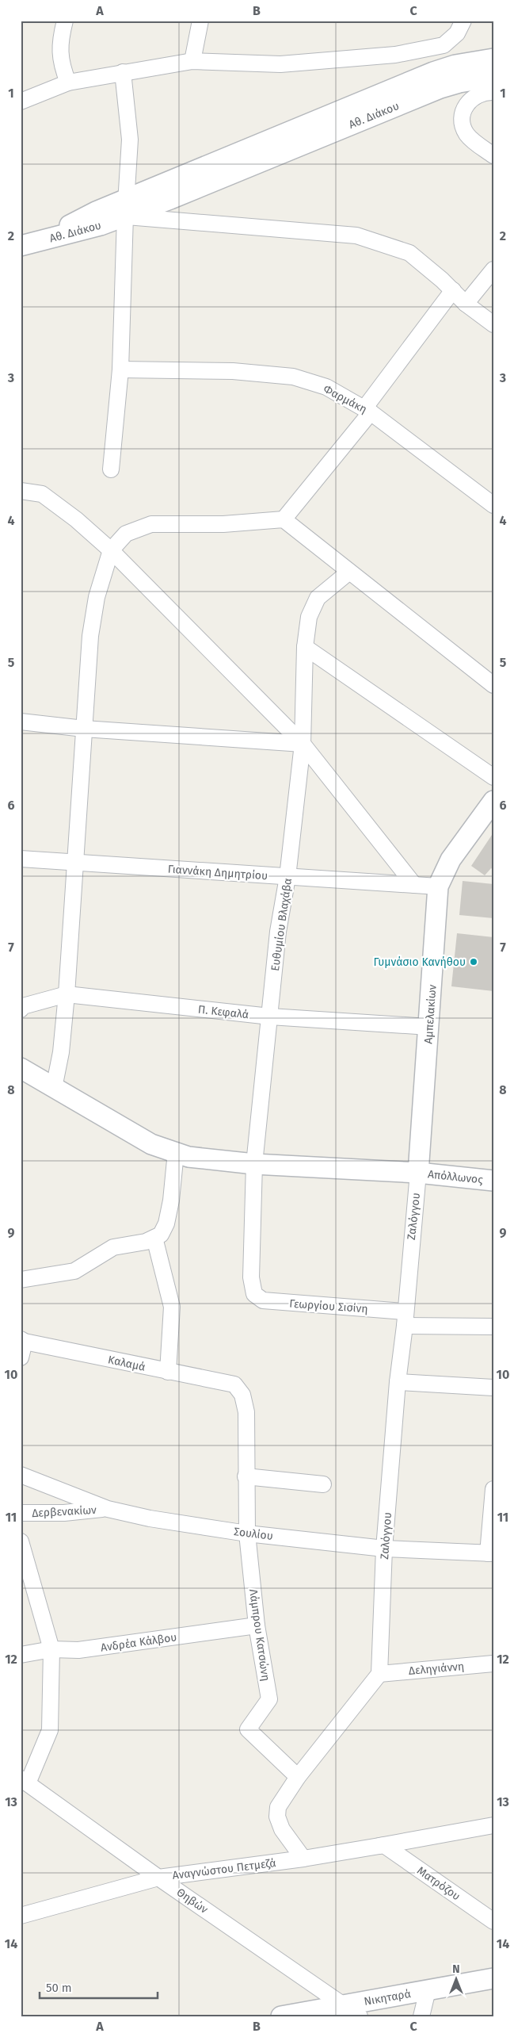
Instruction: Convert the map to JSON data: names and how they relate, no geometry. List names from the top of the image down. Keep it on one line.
{"streets":{"street":["Αθ. Διάκου","Φαρμάκη","Γιαννάκη Δημητρίου","Ευθυμίου Βλαχάβα","Π. Κεφαλά","Αμπελακίων","Απόλλωνος","Ζαλόγγου","Γεωργίου Σισίνη","Καλαμά","Δερβενακίων","Σουλίου","Λάμπρου Κατσώνη","Ανδρέα Κάλβου","Δεληγιάννη","Αναγνώστου Πετμεζά","Ματρόζου","Θηβών","Νικηταρά"]},"crossings":[["Γιαννάκη Δημητρίου","Ευθυμίου Βλαχάβα"],["Γιαννάκη Δημητρίου","Αμπελακίων"],["Ευθυμίου Βλαχάβα","Π. Κεφαλά"],["Ευθυμίου Βλαχάβα","Απόλλωνος"],["Ευθυμίου Βλαχάβα","Γεωργίου Σισίνη"],["Π. Κεφαλά","Αμπελακίων"],["Αμπελακίων","Απόλλωνος"],["Αμπελακίων","Ζαλόγγου"],["Απόλλωνος","Ζαλόγγου"],["Ζαλόγγου","Γεωργίου Σισίνη"],["Ζαλόγγου","Σουλίου"],["Ζαλόγγου","Δεληγιάννη"],["Καλαμά","Λάμπρου Κατσώνη"],["Δερβενακίων","Σουλίου"],["Σουλίου","Λάμπρου Κατσώνη"],["Λάμπρου Κατσώνη","Ανδρέα Κάλβου"],["Αναγνώστου Πετμεζά","Ματρόζου"],["Αναγνώστου Πετμεζά","Θηβών"],["Θηβών","Νικηταρά"]],"places":["Γυμνάσιο Κανήθου"],"scale_bar":"50 m","north":"top","grid":{"columns":["A","B","C"],"rows":["1","2","3","4","5","6","7","8","9","10","11","12","13","14"]}}
